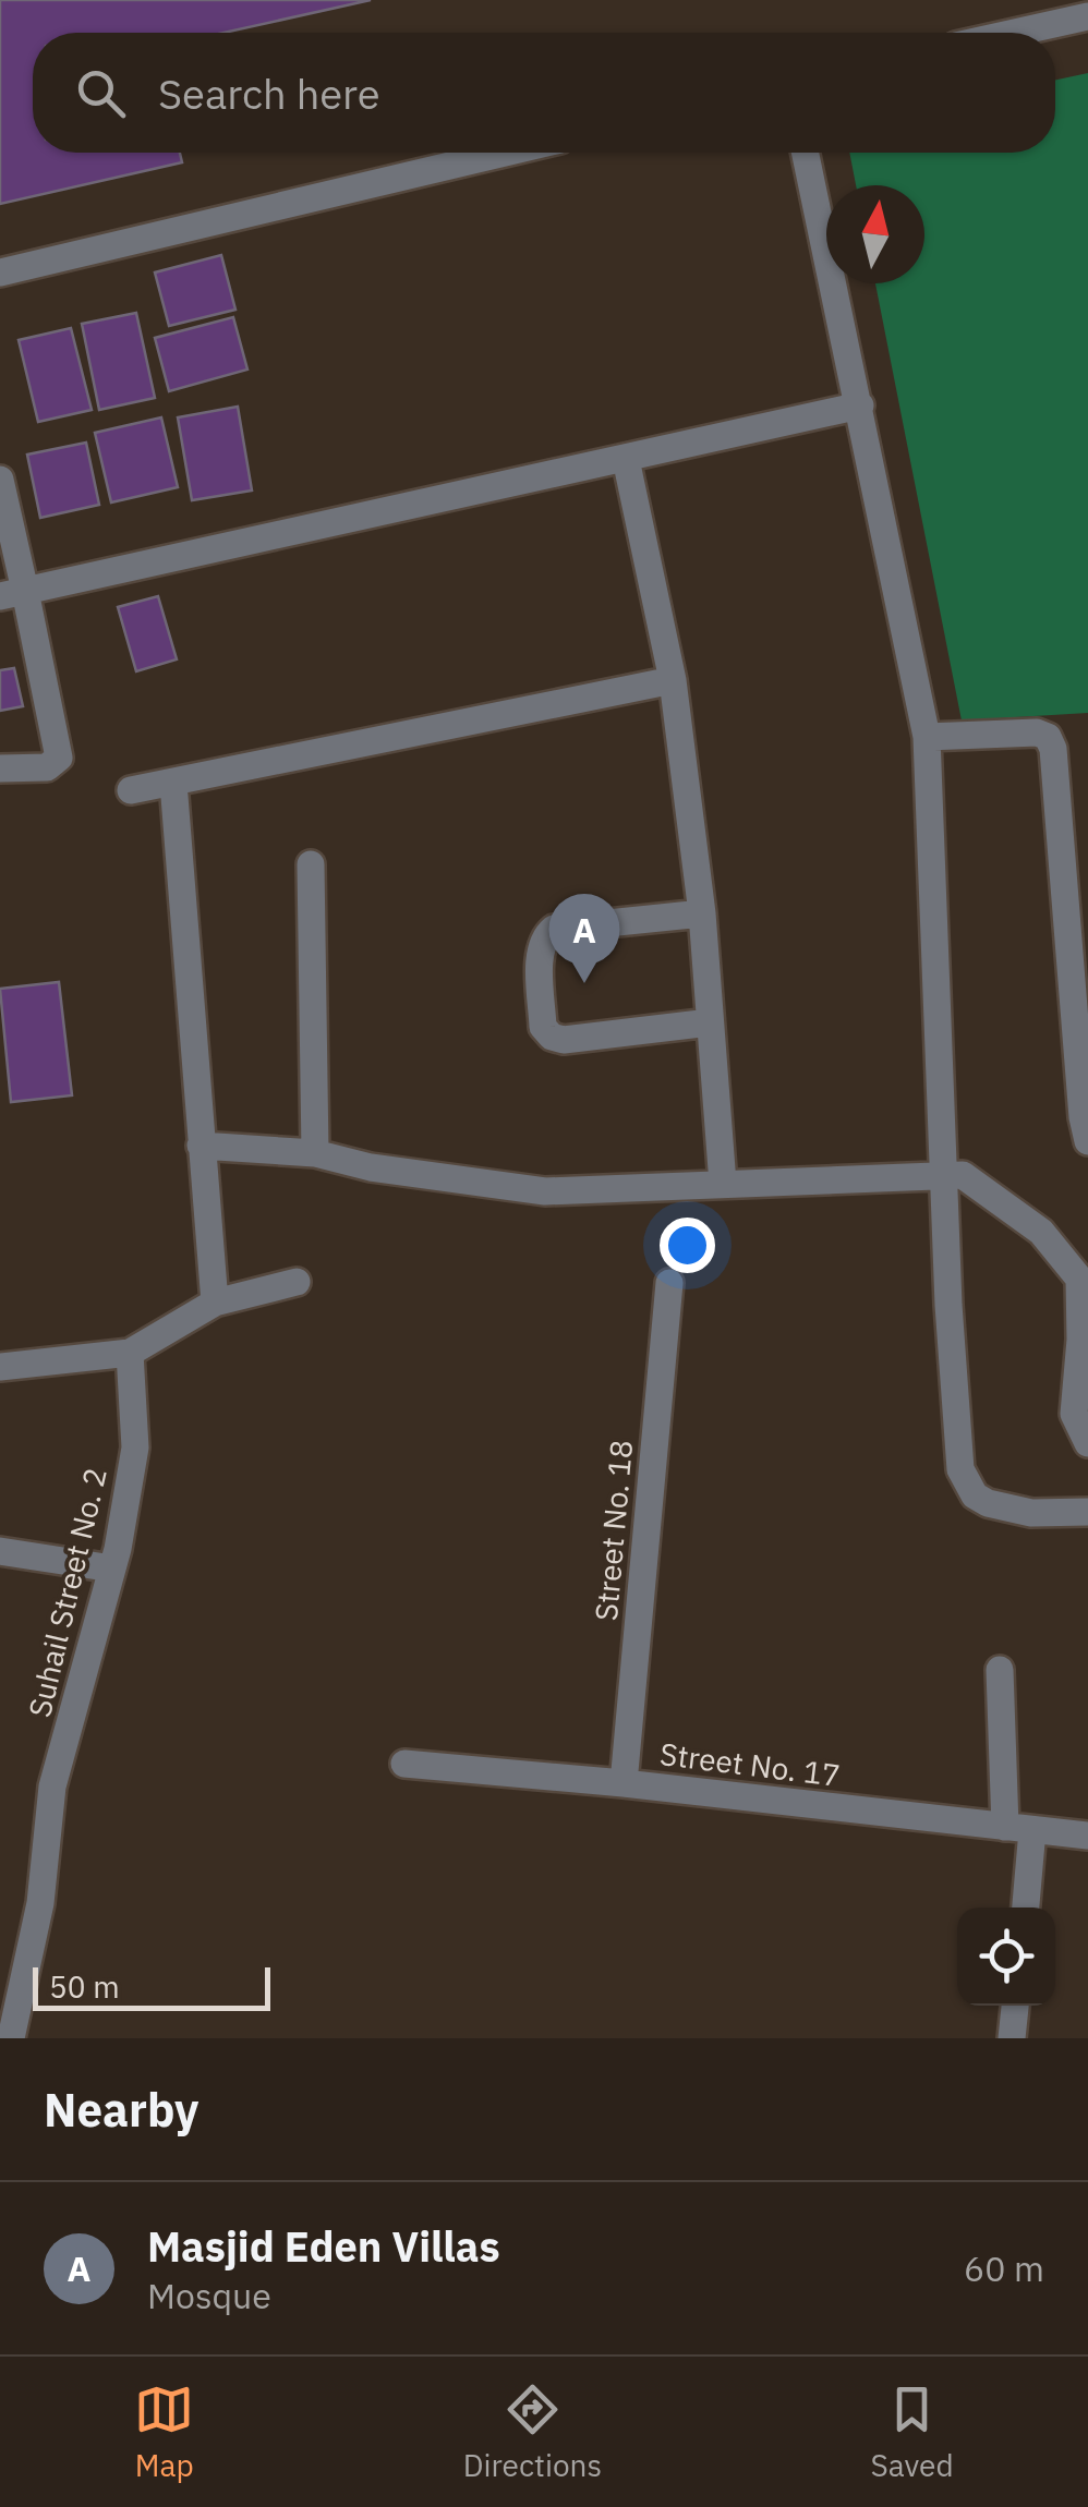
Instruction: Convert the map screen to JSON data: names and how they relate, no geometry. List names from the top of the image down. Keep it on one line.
{"streets":{"street":["Street No. 18","Suhail Street No. 2","Street No. 17"]},"crossings":[["Street No. 18","Street No. 17"]],"scale_bar":"50 m","north":"top","page":{"search":"Search here","pins":"A","scale":"50 m","heading":"Nearby","list":[{"mark":"A","name":"Masjid Eden Villas","note":"Mosque","value":"60 m"}],"nav":["Map","Directions","Saved"]}}
